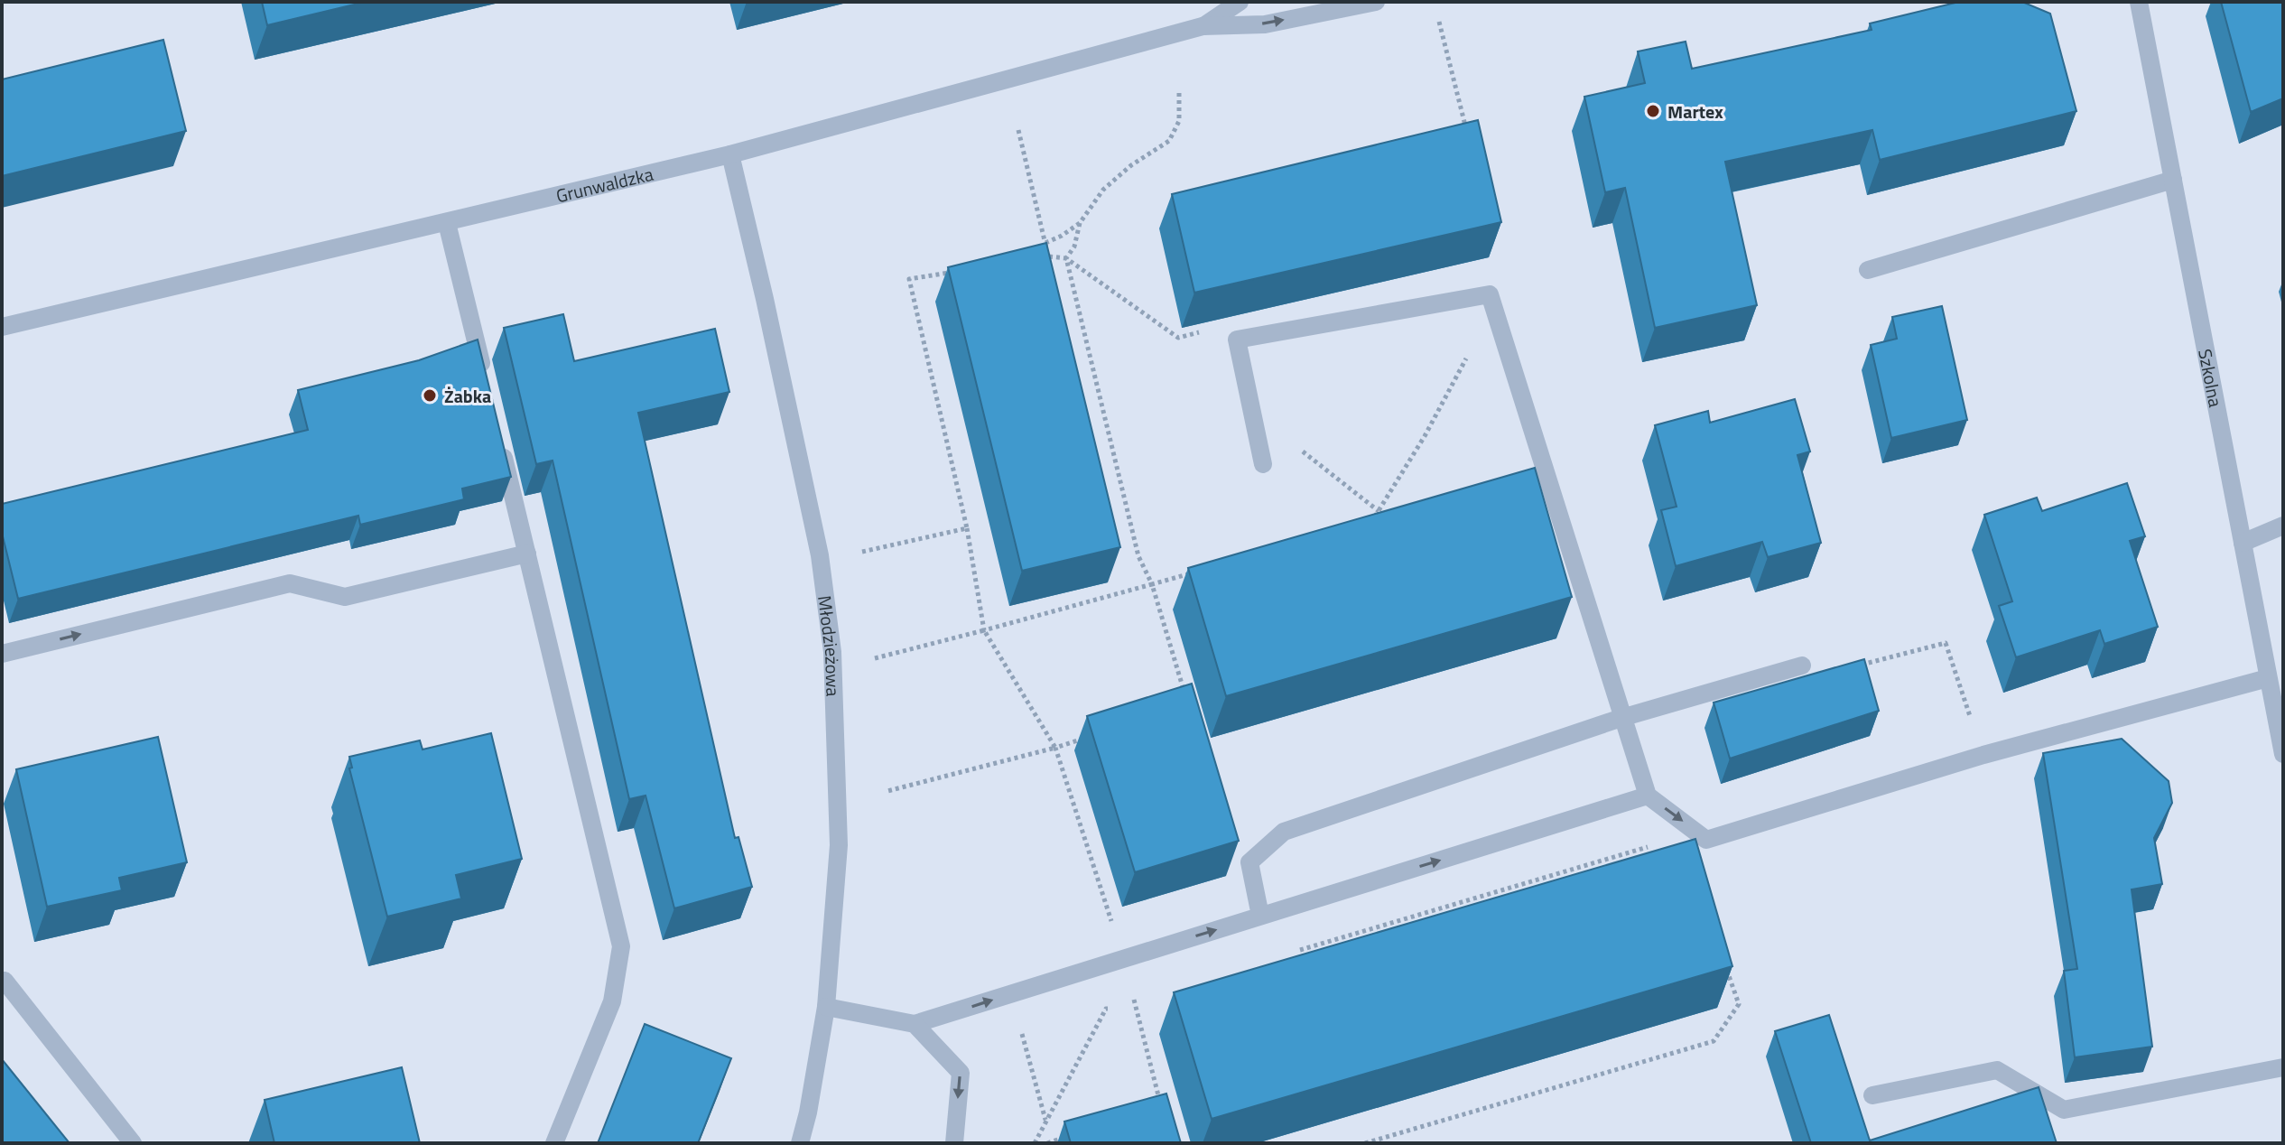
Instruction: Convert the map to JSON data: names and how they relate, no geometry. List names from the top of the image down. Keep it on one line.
{"streets":{"street":["Grunwaldzka","Szkolna","Młodzieżowa"]},"crossings":[["Grunwaldzka","Młodzieżowa"]],"places":["Martex","Żabka"]}
